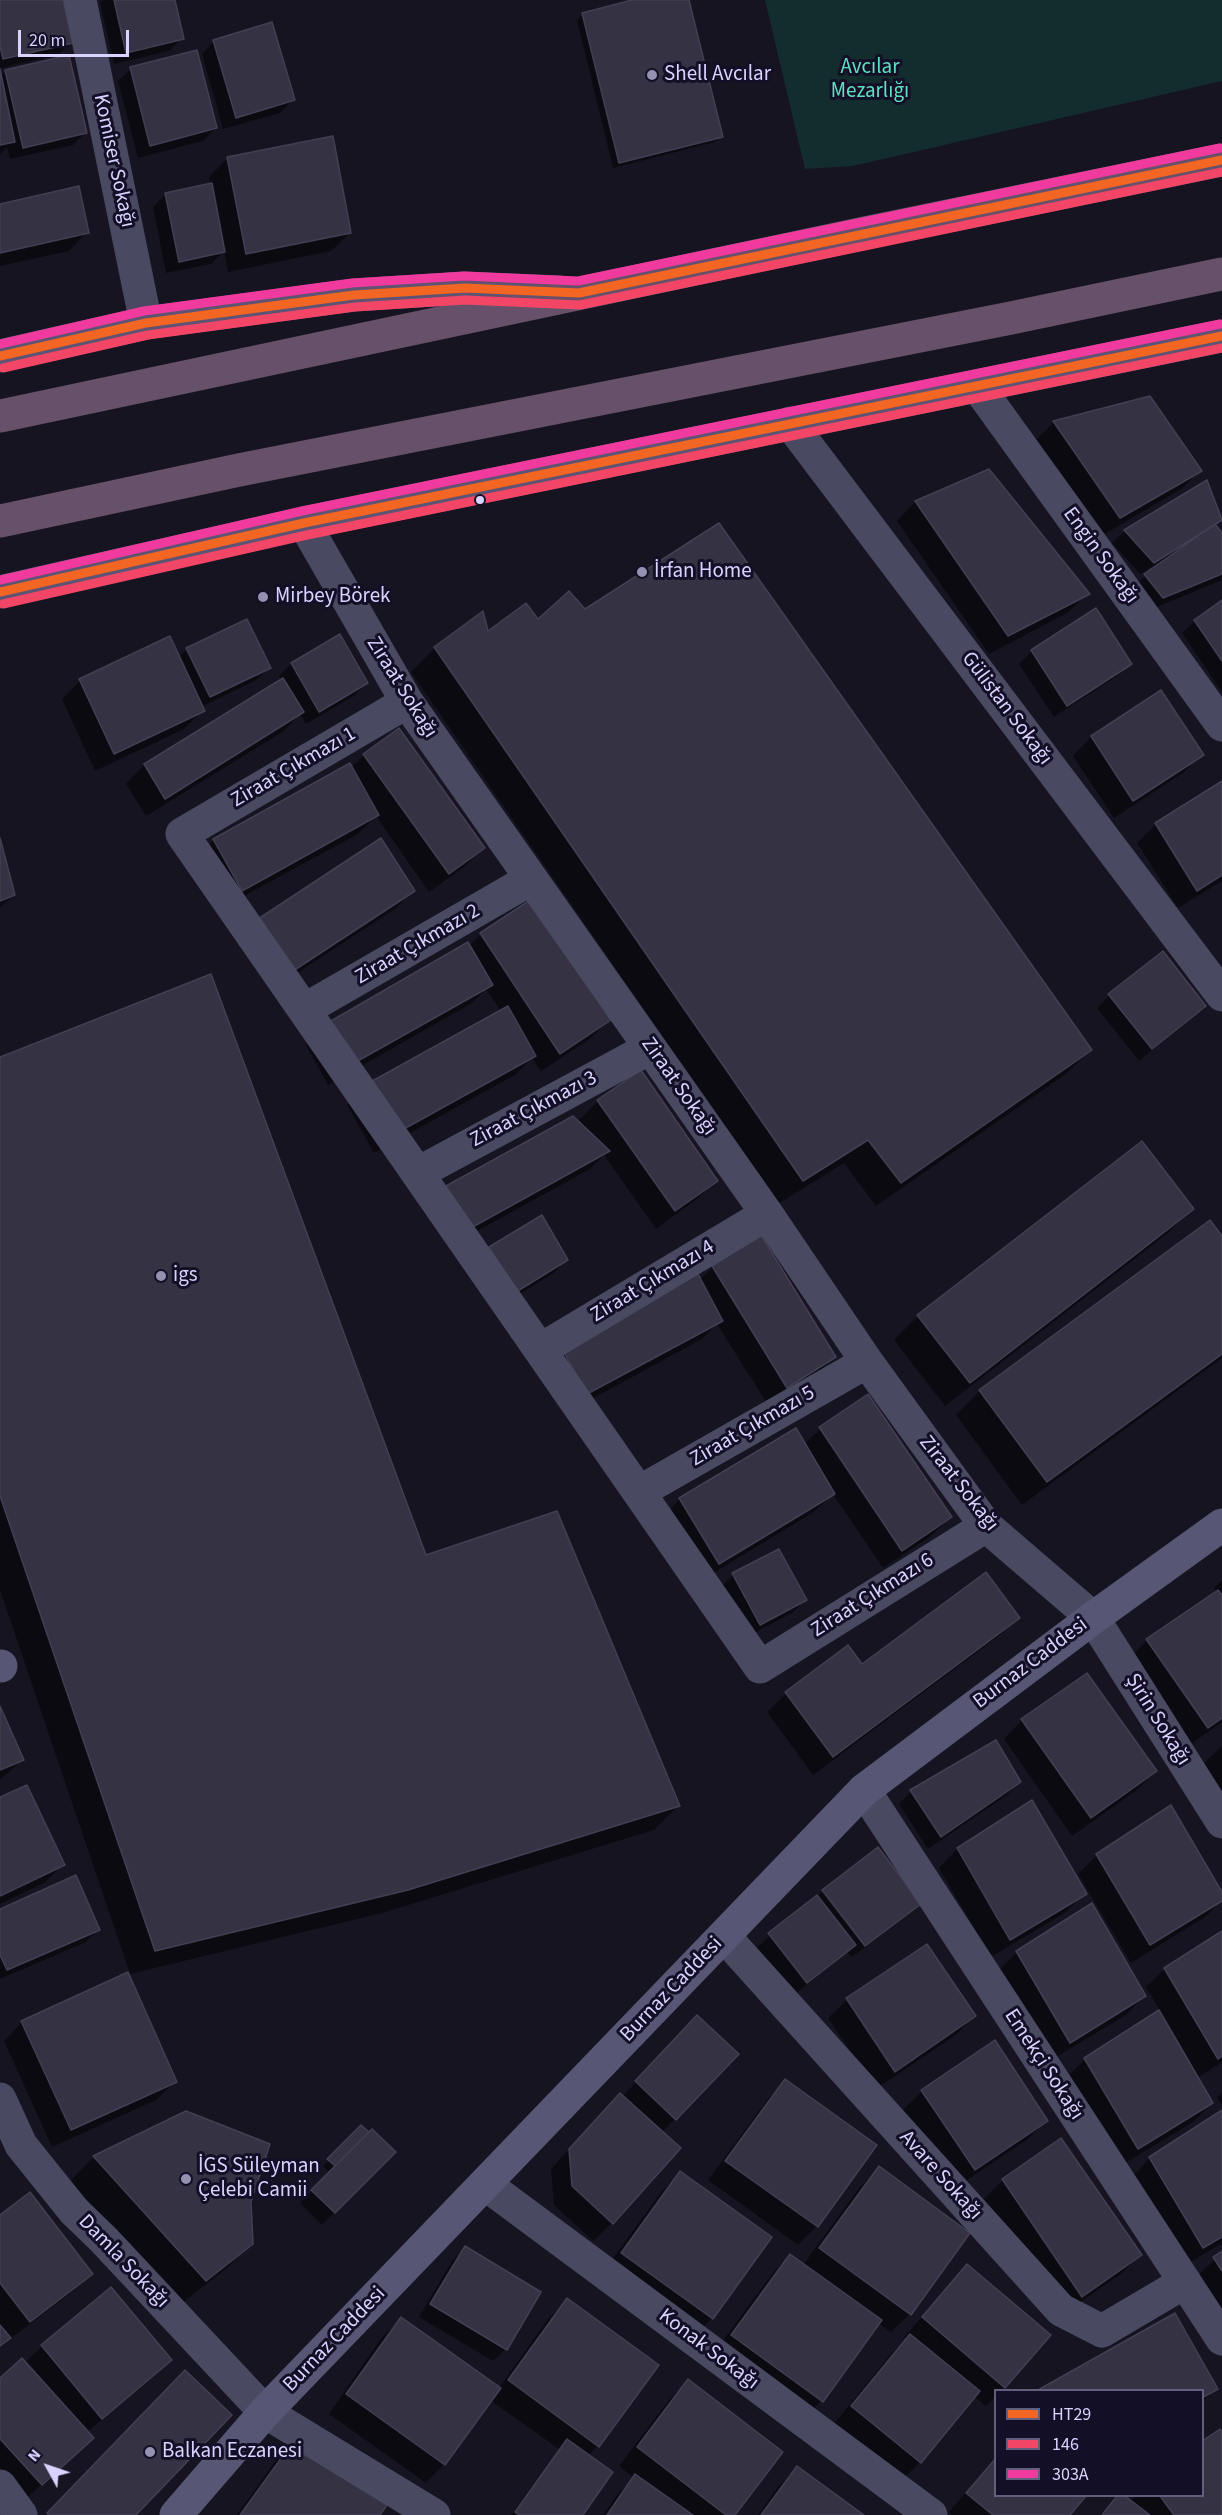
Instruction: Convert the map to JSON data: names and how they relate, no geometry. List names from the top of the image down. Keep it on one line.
{"streets":{"main road":["Burnaz Caddesi"],"street":["Komiser Sokağı","Engin Sokağı","Ziraat Sokağı","Gülistan Sokağı","Ziraat Çıkmazı 1","Ziraat Çıkmazı 2","Ziraat Çıkmazı 3","Ziraat Çıkmazı 4","Ziraat Çıkmazı 5","Ziraat Çıkmazı 6","Şirin Sokağı","Emekçi Sokağı","Avare Sokağı","Damla Sokağı","Konak Sokağı"]},"crossings":[["Ziraat Sokağı","Ziraat Çıkmazı 1"],["Ziraat Sokağı","Ziraat Çıkmazı 2"],["Ziraat Sokağı","Ziraat Çıkmazı 3"],["Ziraat Sokağı","Ziraat Çıkmazı 4"],["Ziraat Sokağı","Ziraat Çıkmazı 5"],["Ziraat Sokağı","Ziraat Çıkmazı 6"],["Ziraat Sokağı","Burnaz Caddesi"],["Ziraat Sokağı","Şirin Sokağı"],["Ziraat Çıkmazı 1","Ziraat Çıkmazı 2"],["Ziraat Çıkmazı 5","Ziraat Çıkmazı 6"],["Burnaz Caddesi","Şirin Sokağı"],["Burnaz Caddesi","Emekçi Sokağı"],["Burnaz Caddesi","Avare Sokağı"],["Burnaz Caddesi","Damla Sokağı"],["Burnaz Caddesi","Konak Sokağı"],["Emekçi Sokağı","Avare Sokağı"]],"parks":["Avcılar Mezarlığı"],"places":["Shell Avcılar","İrfan Home","Mirbey Börek","igs","İGS Süleyman Çelebi Camii","Balkan Eczanesi"],"lines":["transit line 303A","transit line HT29","transit line 146"],"legend":["HT29","146","303A"],"scale_bar":"20 m","north":"top left"}
